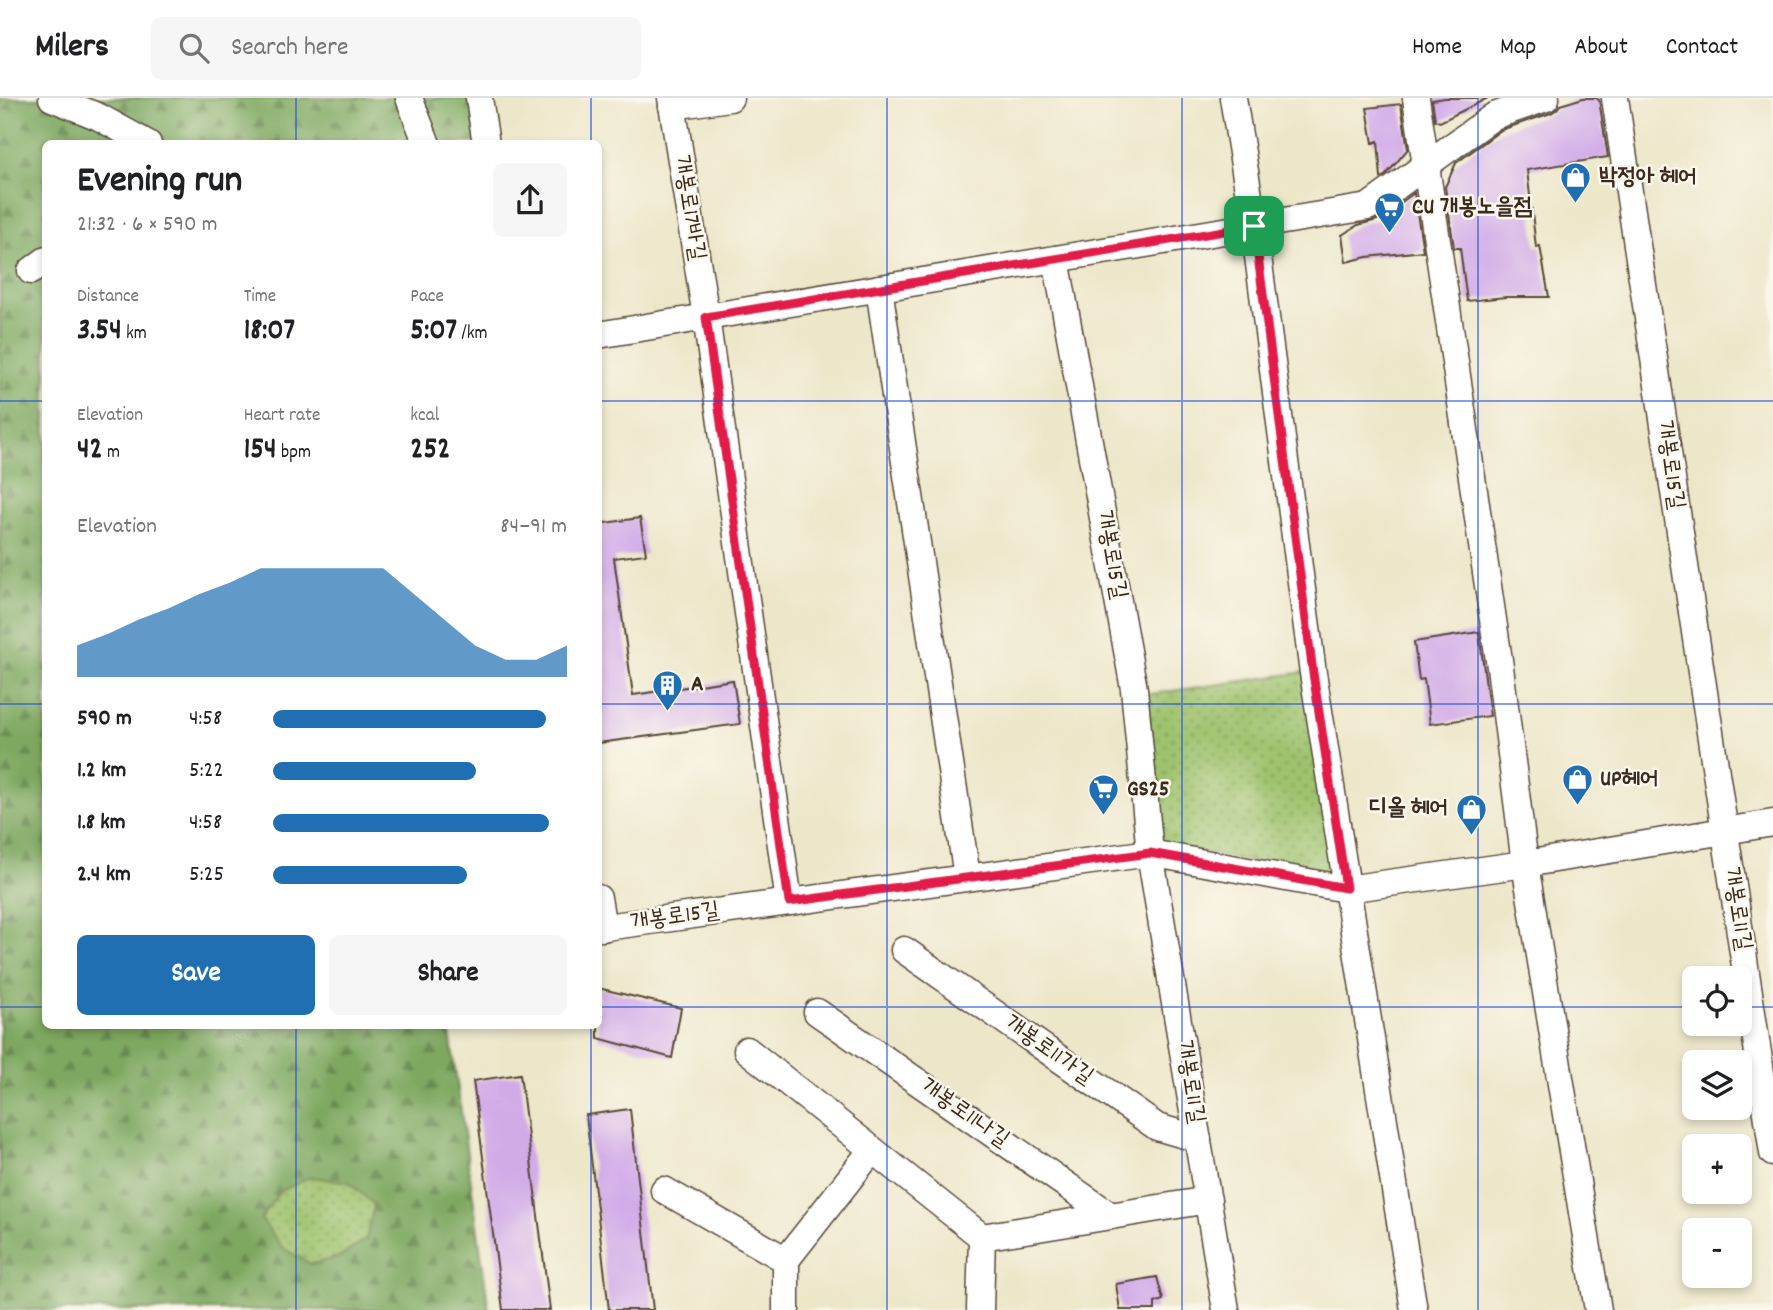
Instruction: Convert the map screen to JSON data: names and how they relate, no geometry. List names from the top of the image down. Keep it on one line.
{"streets":{"street":["개봉로17바길","개봉로15길","개봉로11길","개봉로11가길","개봉로11나길"]},"crossings":[["개봉로15길","개봉로11길"],["개봉로11길","개봉로11가길"]],"places":{"shop":["박정아 헤어","UP헤어","디올 헤어"],"supermarket":["CU 개봉노을점","GS25"],"building":["A"]},"page":{"header":"Milers","search":"Search here","nav":["Home","Map","About","Contact"],"heading":["Evening run","21:32 · 6 × 590 m"],"stats":[["Distance","3.54 km"],["Time","18:07"],["Pace","5:07 /km"],["Elevation","42 m"],["Heart rate","154 bpm"],["kcal","252"]],"chart":["Elevation","84–91 m"],"list":[{"name":"590 m","note":"4:58"},{"name":"1.2 km","note":"5:22"},{"name":"1.8 km","note":"4:58"},{"name":"2.4 km","note":"5:25"}],"buttons":["Save","Share"],"map_buttons":["+","−"]}}
